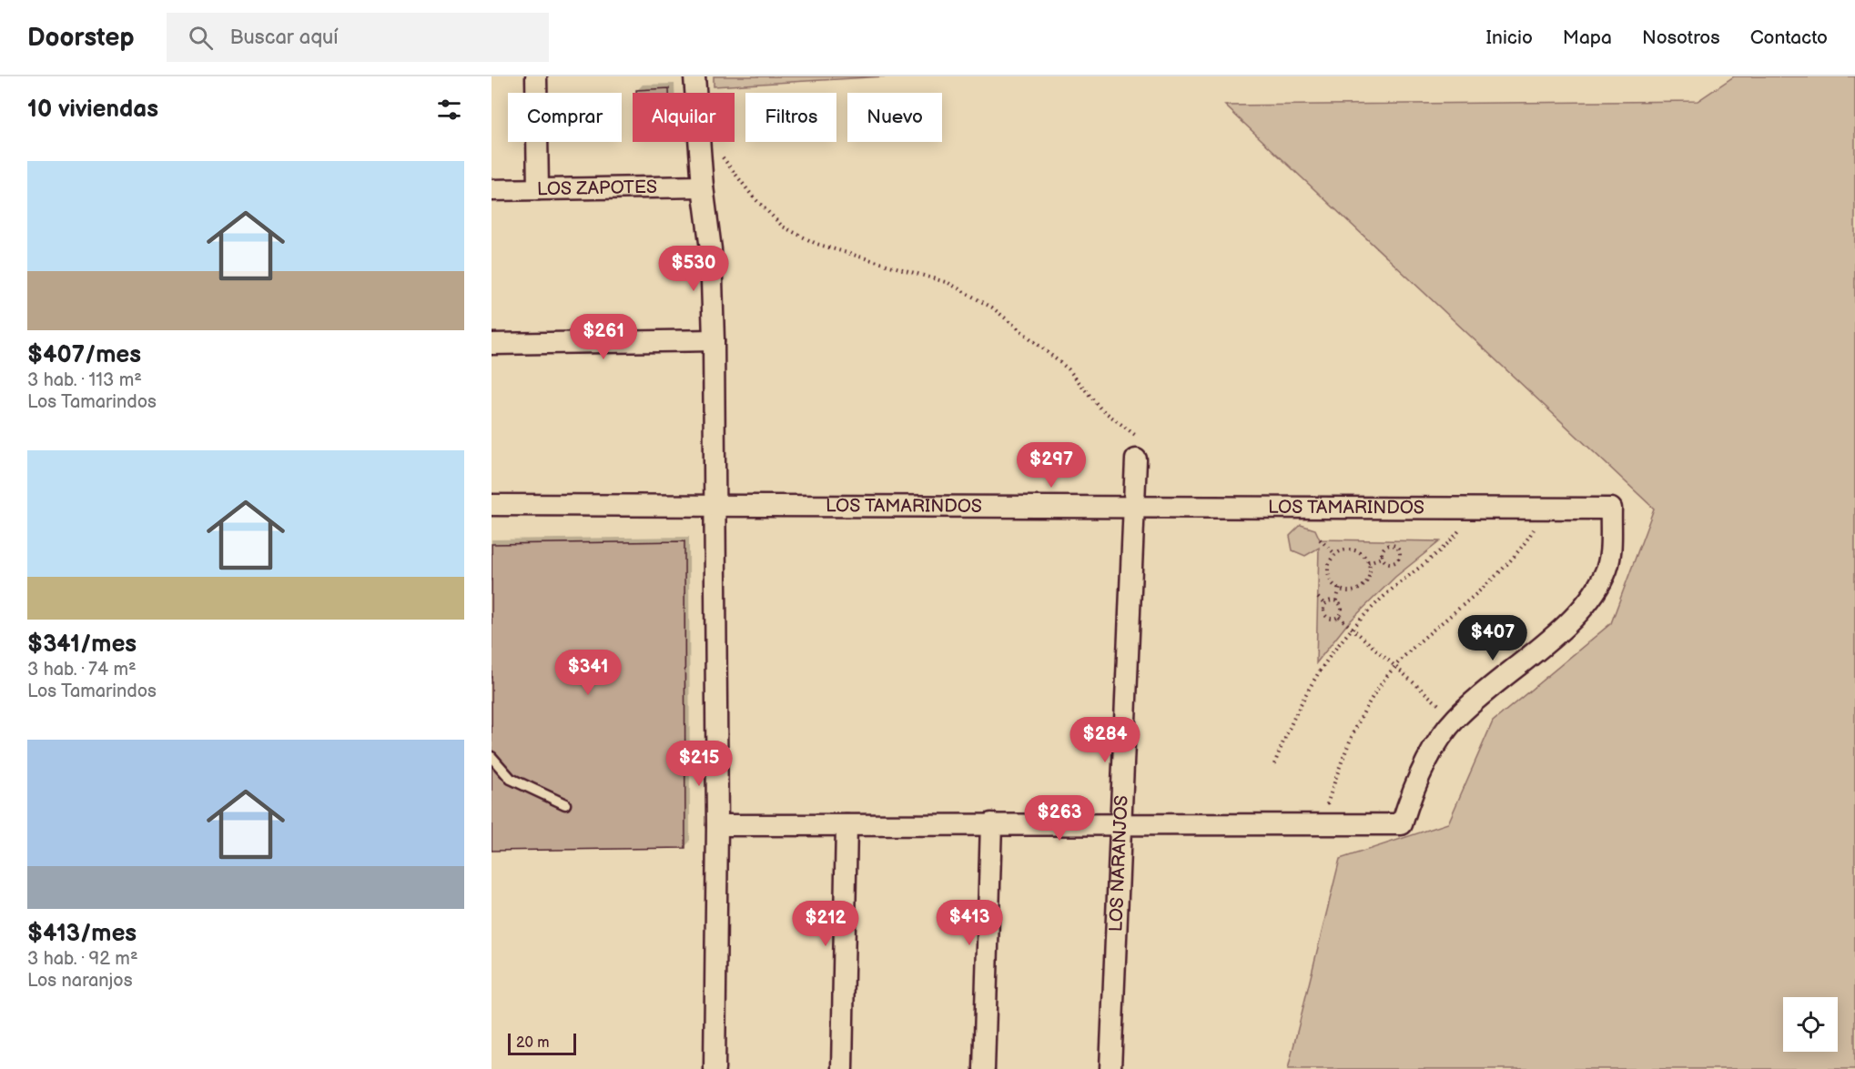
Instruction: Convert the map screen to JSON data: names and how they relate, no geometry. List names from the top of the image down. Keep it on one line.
{"streets":{"street":["LOS ZAPOTES","LOS TAMARINDOS","LOS NARANJOS"]},"crossings":[["LOS TAMARINDOS","LOS NARANJOS"]],"scale_bar":"20 m","page":{"header":"Doorstep","search":"Buscar aquí","nav":["Inicio","Mapa","Nosotros","Contacto"],"heading":"10 viviendas","chip":["Comprar","Alquilar","Filtros","Nuevo"],"list":[{"name":"$407/mes","note":"3 hab. · 113 m² · Los Tamarindos"},{"name":"$341/mes","note":"3 hab. · 74 m² · Los Tamarindos"},{"name":"$413/mes","note":"3 hab. · 92 m² · Los naranjos"}],"price":["$530","$261","$297","$407","$341","$284","$215","$263","$413","$212"],"scale":"20 m"}}
